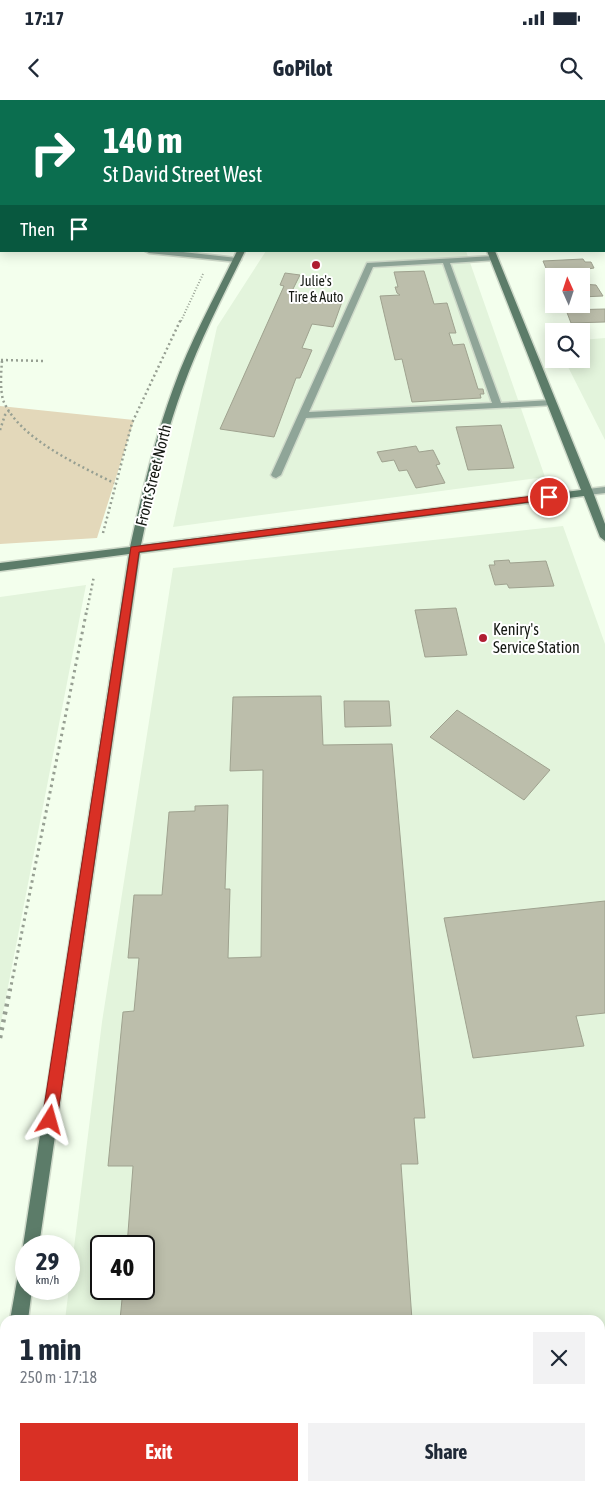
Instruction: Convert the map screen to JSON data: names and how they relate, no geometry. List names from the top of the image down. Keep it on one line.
{"streets":{"street":["Front Street North"]},"places":["Julie's Tire & Auto","Keniry's Service Station"],"north":"top","page":{"status":"17:17","header":"GoPilot","turn":["140 m","St David Street West"],"then":"Then","speed":"29 km/h","limit":"40","heading":["1 min","250 m · 17:18"],"buttons":["Exit","Share"]}}
